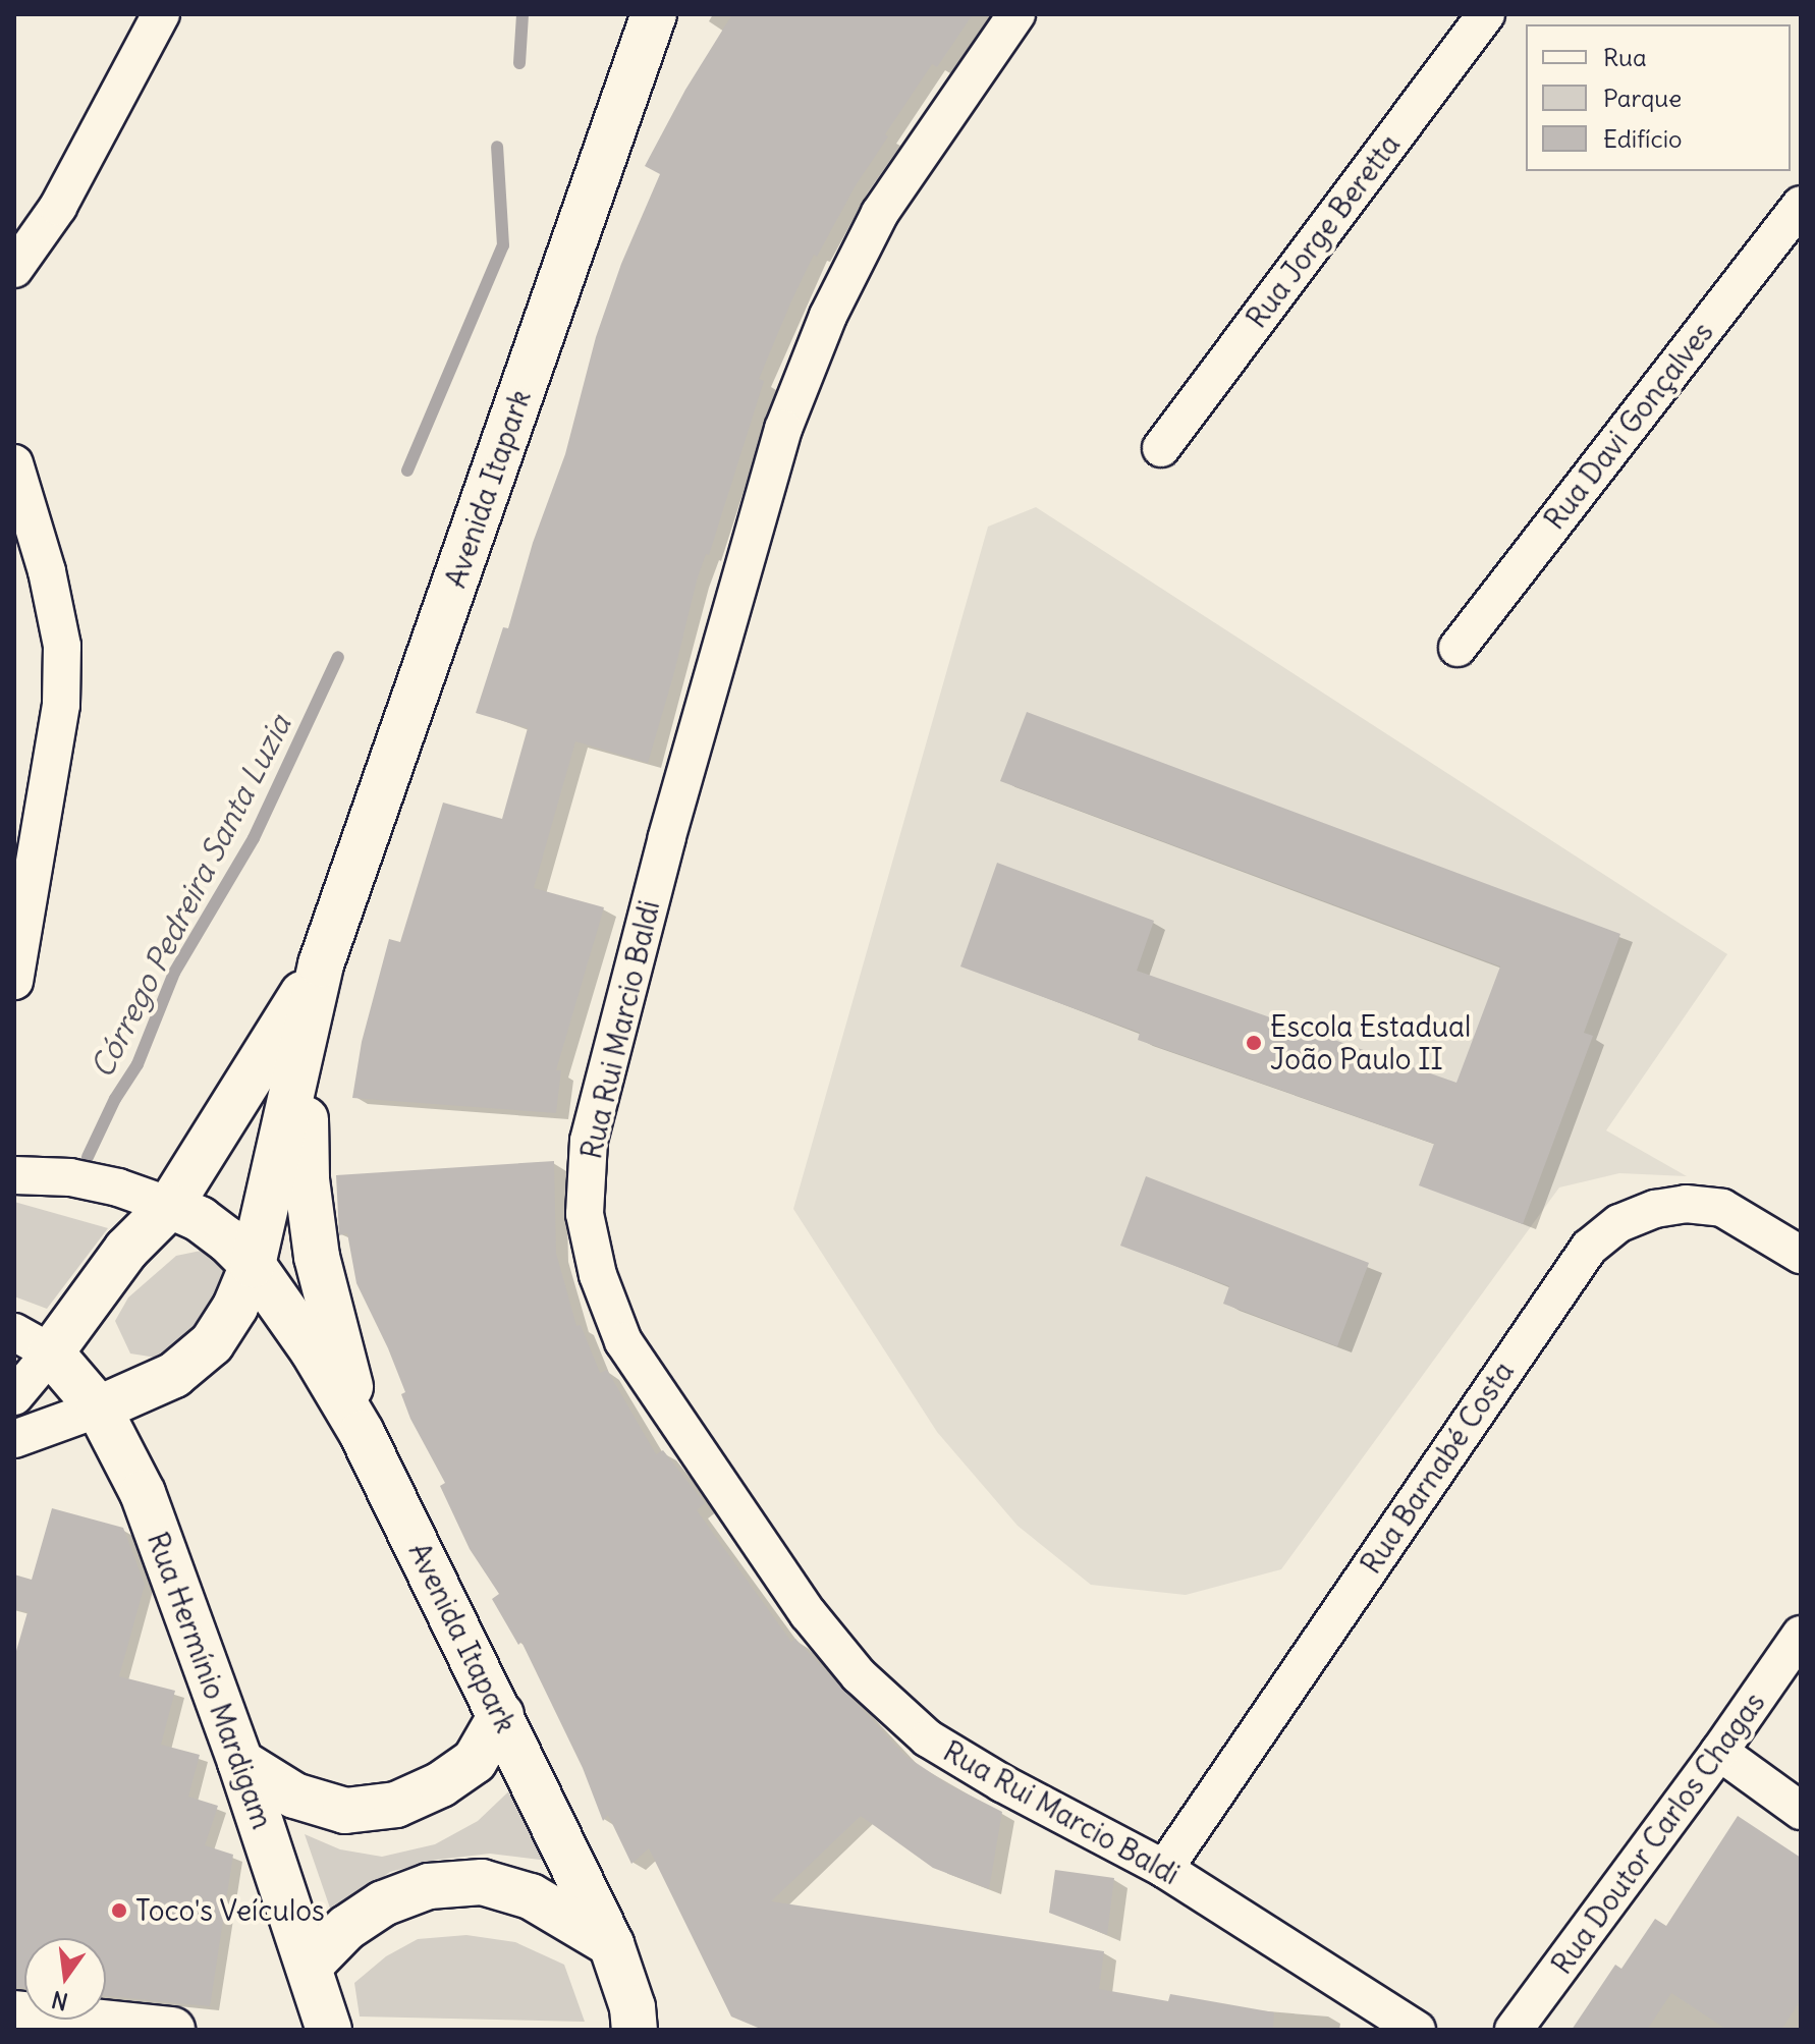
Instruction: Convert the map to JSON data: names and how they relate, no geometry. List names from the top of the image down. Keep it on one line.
{"streets":{"main road":["Avenida Itapark","Rua Hermínio Mardigam"],"street":["Rua Jorge Beretta","Rua Davi Gonçalves","Rua Rui Marcio Baldi","Rua Barnabé Costa","Rua Doutor Carlos Chagas"]},"crossings":[["Avenida Itapark","Rua Hermínio Mardigam"],["Rua Rui Marcio Baldi","Rua Barnabé Costa"]],"water":["Córrego Pedreira Santa Luzia"],"places":["Escola Estadual João Paulo II","Toco's Veículos"],"legend":["Rua","Parque","Edifício"],"north":"bottom"}
